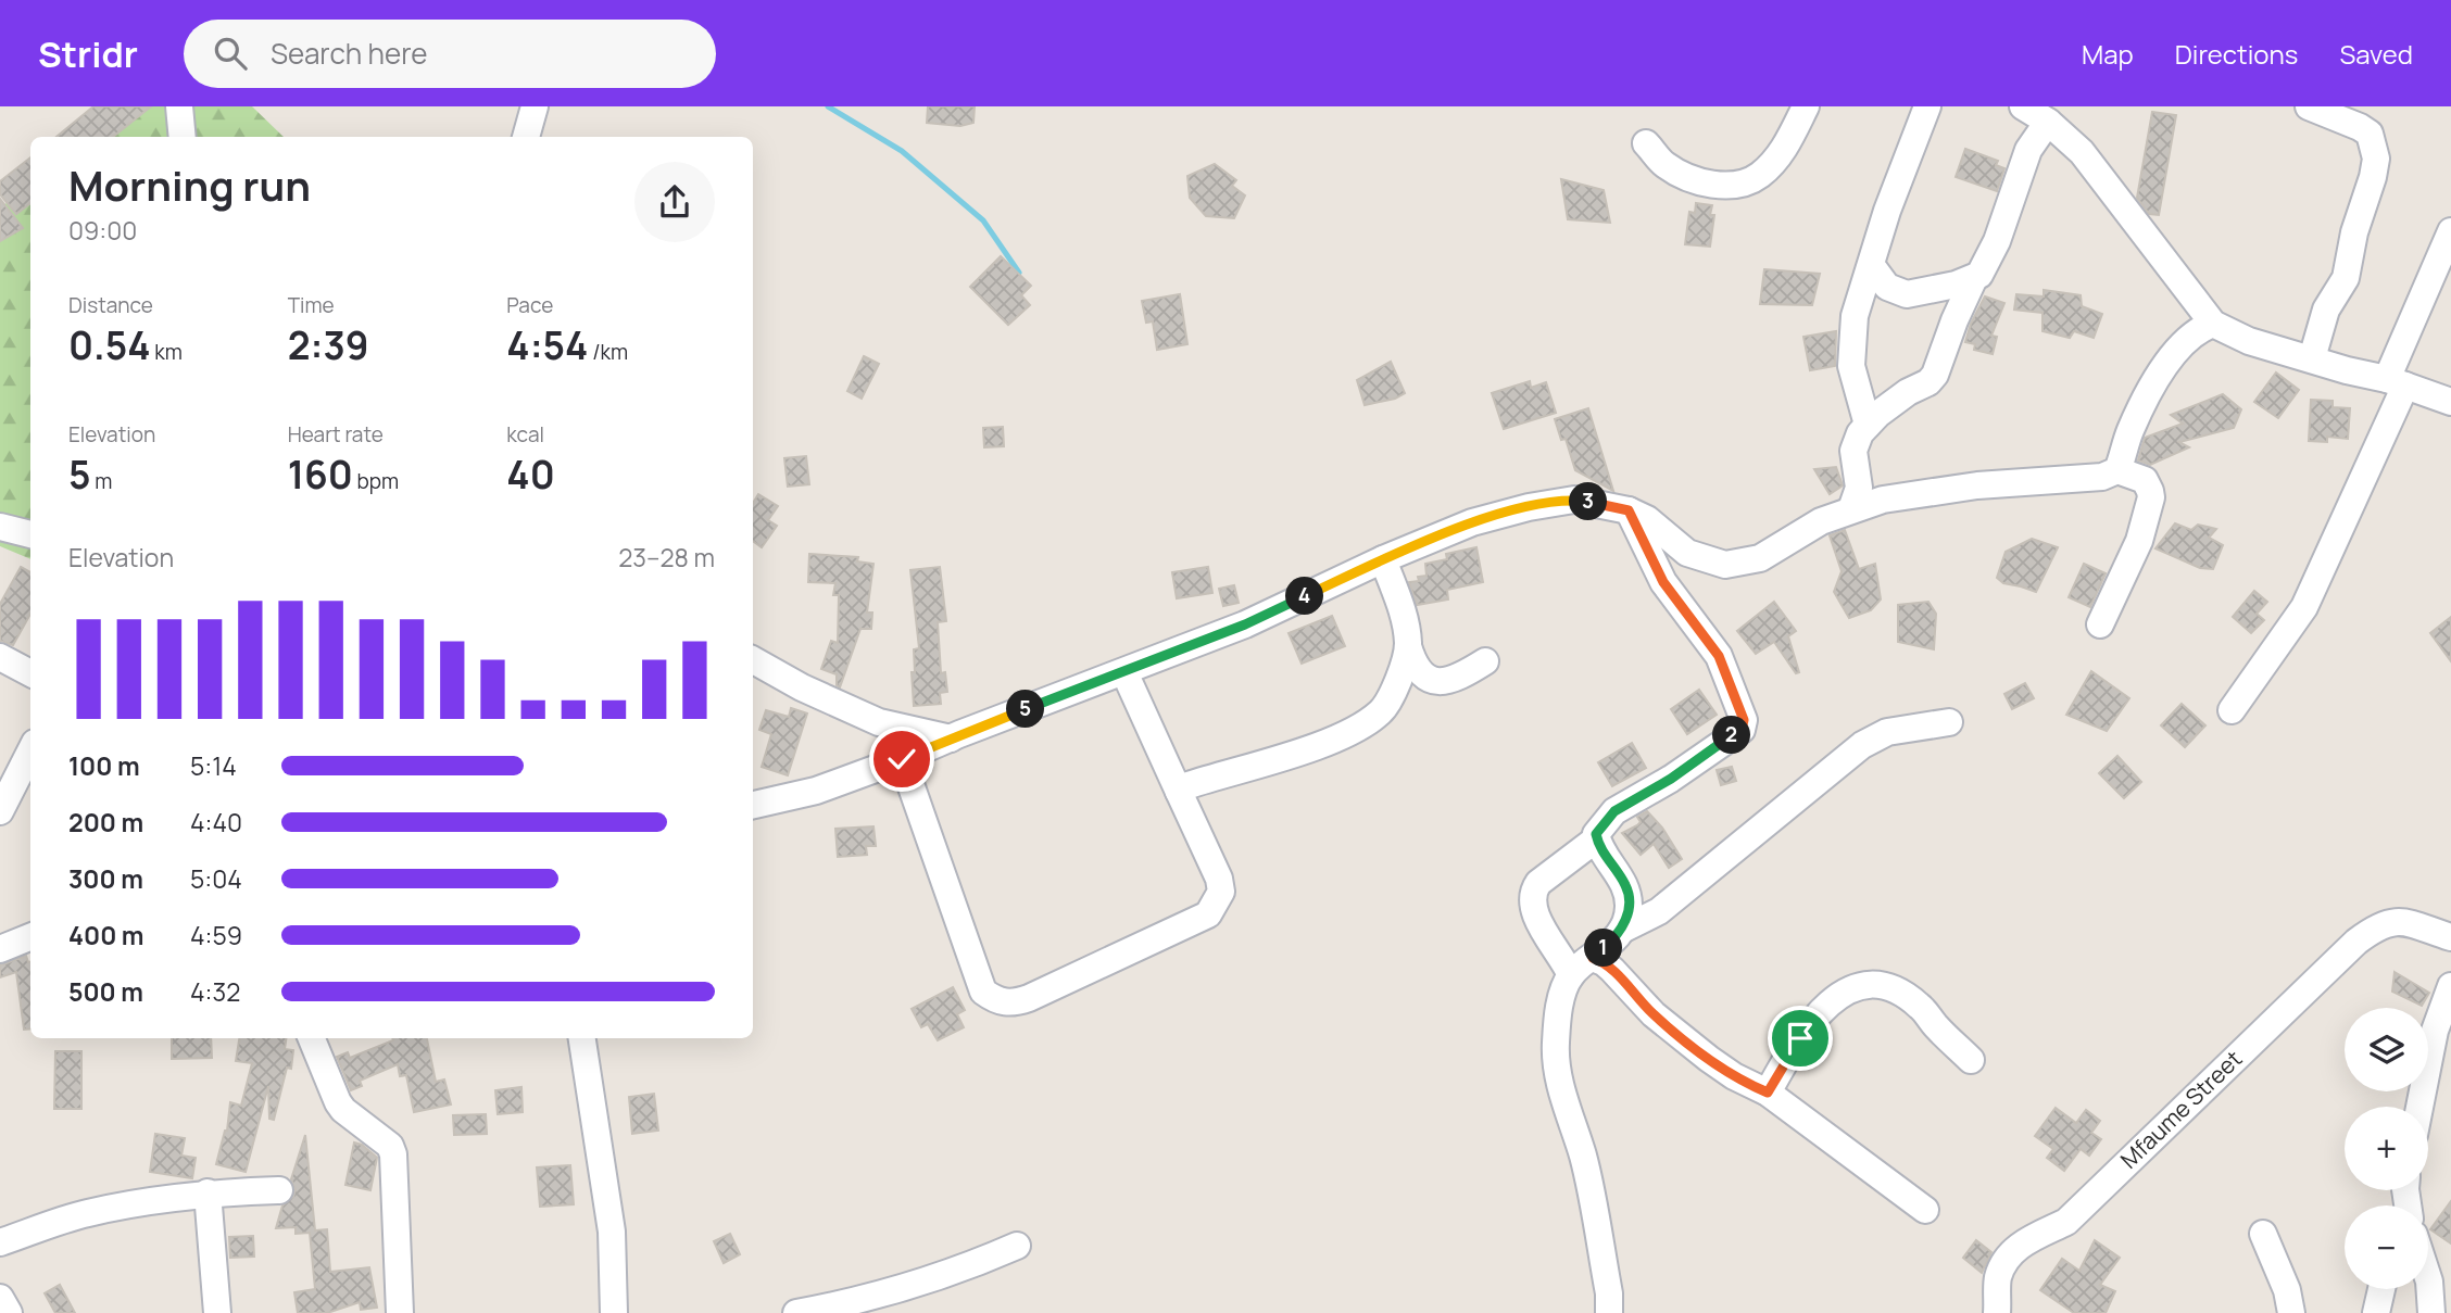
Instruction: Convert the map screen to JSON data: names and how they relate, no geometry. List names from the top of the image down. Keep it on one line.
{"streets":{"street":["Mfaume Street"]},"page":{"header":"Stridr","search":"Search here","nav":["Map","Directions","Saved"],"heading":["Morning run","09:00"],"stats":[["Distance","0.54 km"],["Time","2:39"],["Pace","4:54 /km"],["Elevation","5 m"],["Heart rate","160 bpm"],["kcal","40"]],"pins":["3","4","5","2","1"],"chart":["Elevation","23–28 m"],"list":[{"name":"100 m","note":"5:14"},{"name":"200 m","note":"4:40"},{"name":"300 m","note":"5:04"},{"name":"400 m","note":"4:59"},{"name":"500 m","note":"4:32"}],"map_buttons":["+","−"]}}
